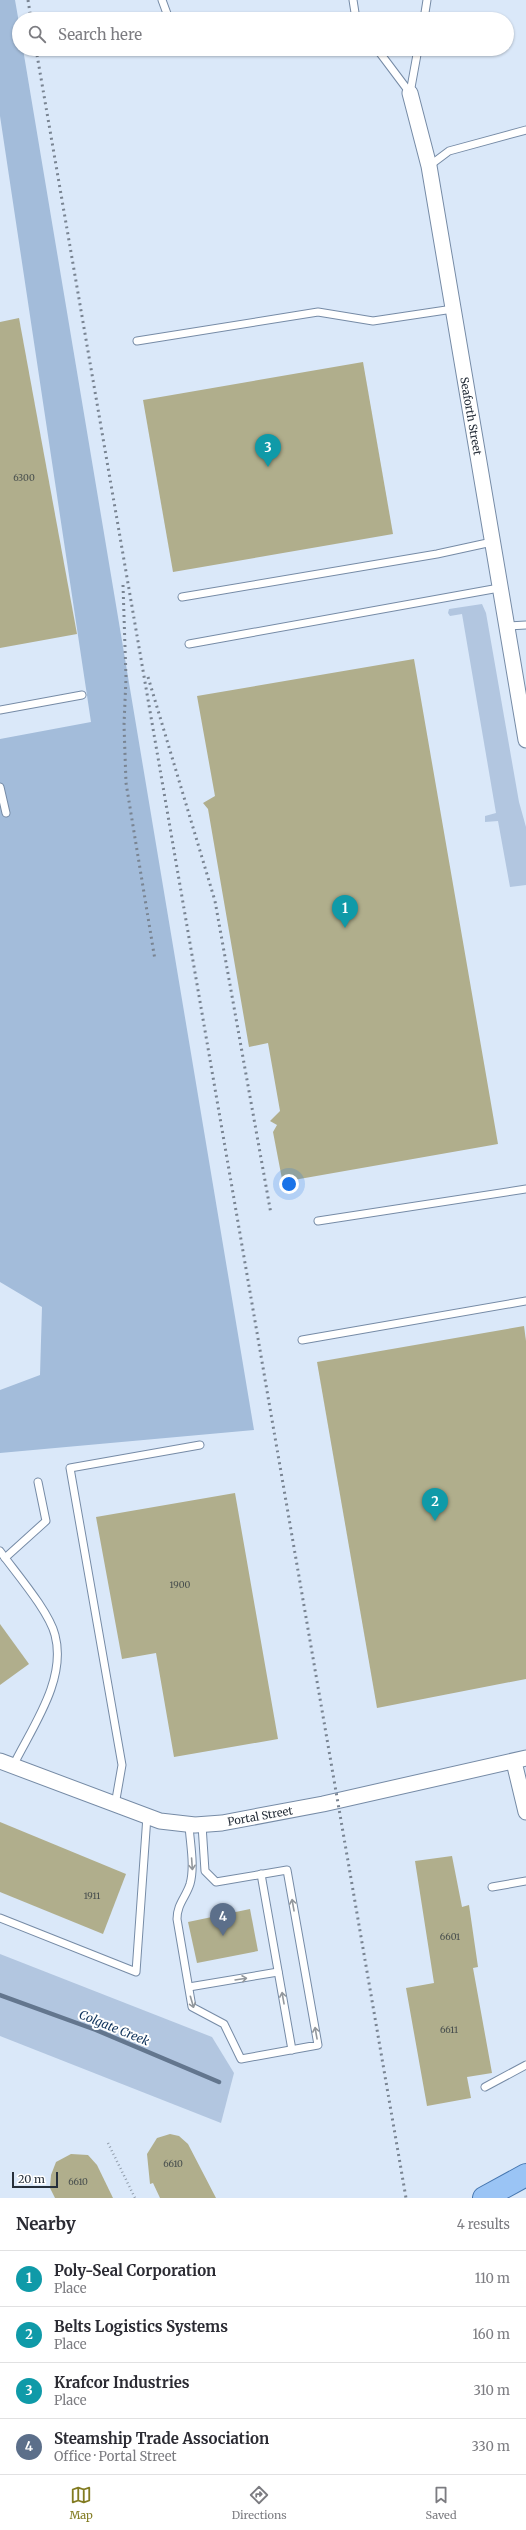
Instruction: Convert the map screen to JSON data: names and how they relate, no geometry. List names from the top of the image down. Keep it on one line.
{"streets":{"street":["Seaforth Street","Portal Street"]},"water":["Colgate Creek"],"house_numbers":["6300","1900","1911","6601","6611","6610","6610"],"scale_bar":"20 m","page":{"search":"Search here","pins":["3","1","2","4"],"scale":"20 m","heading":["Nearby","4 results"],"list":[{"mark":"1","name":"Poly-Seal Corporation","note":"Place","value":"110 m"},{"mark":"2","name":"Belts Logistics Systems","note":"Place","value":"160 m"},{"mark":"3","name":"Krafcor Industries","note":"Place","value":"310 m"},{"mark":"4","name":"Steamship Trade Association","note":"Office · Portal Street","value":"330 m"}],"nav":["Map","Directions","Saved"]}}
